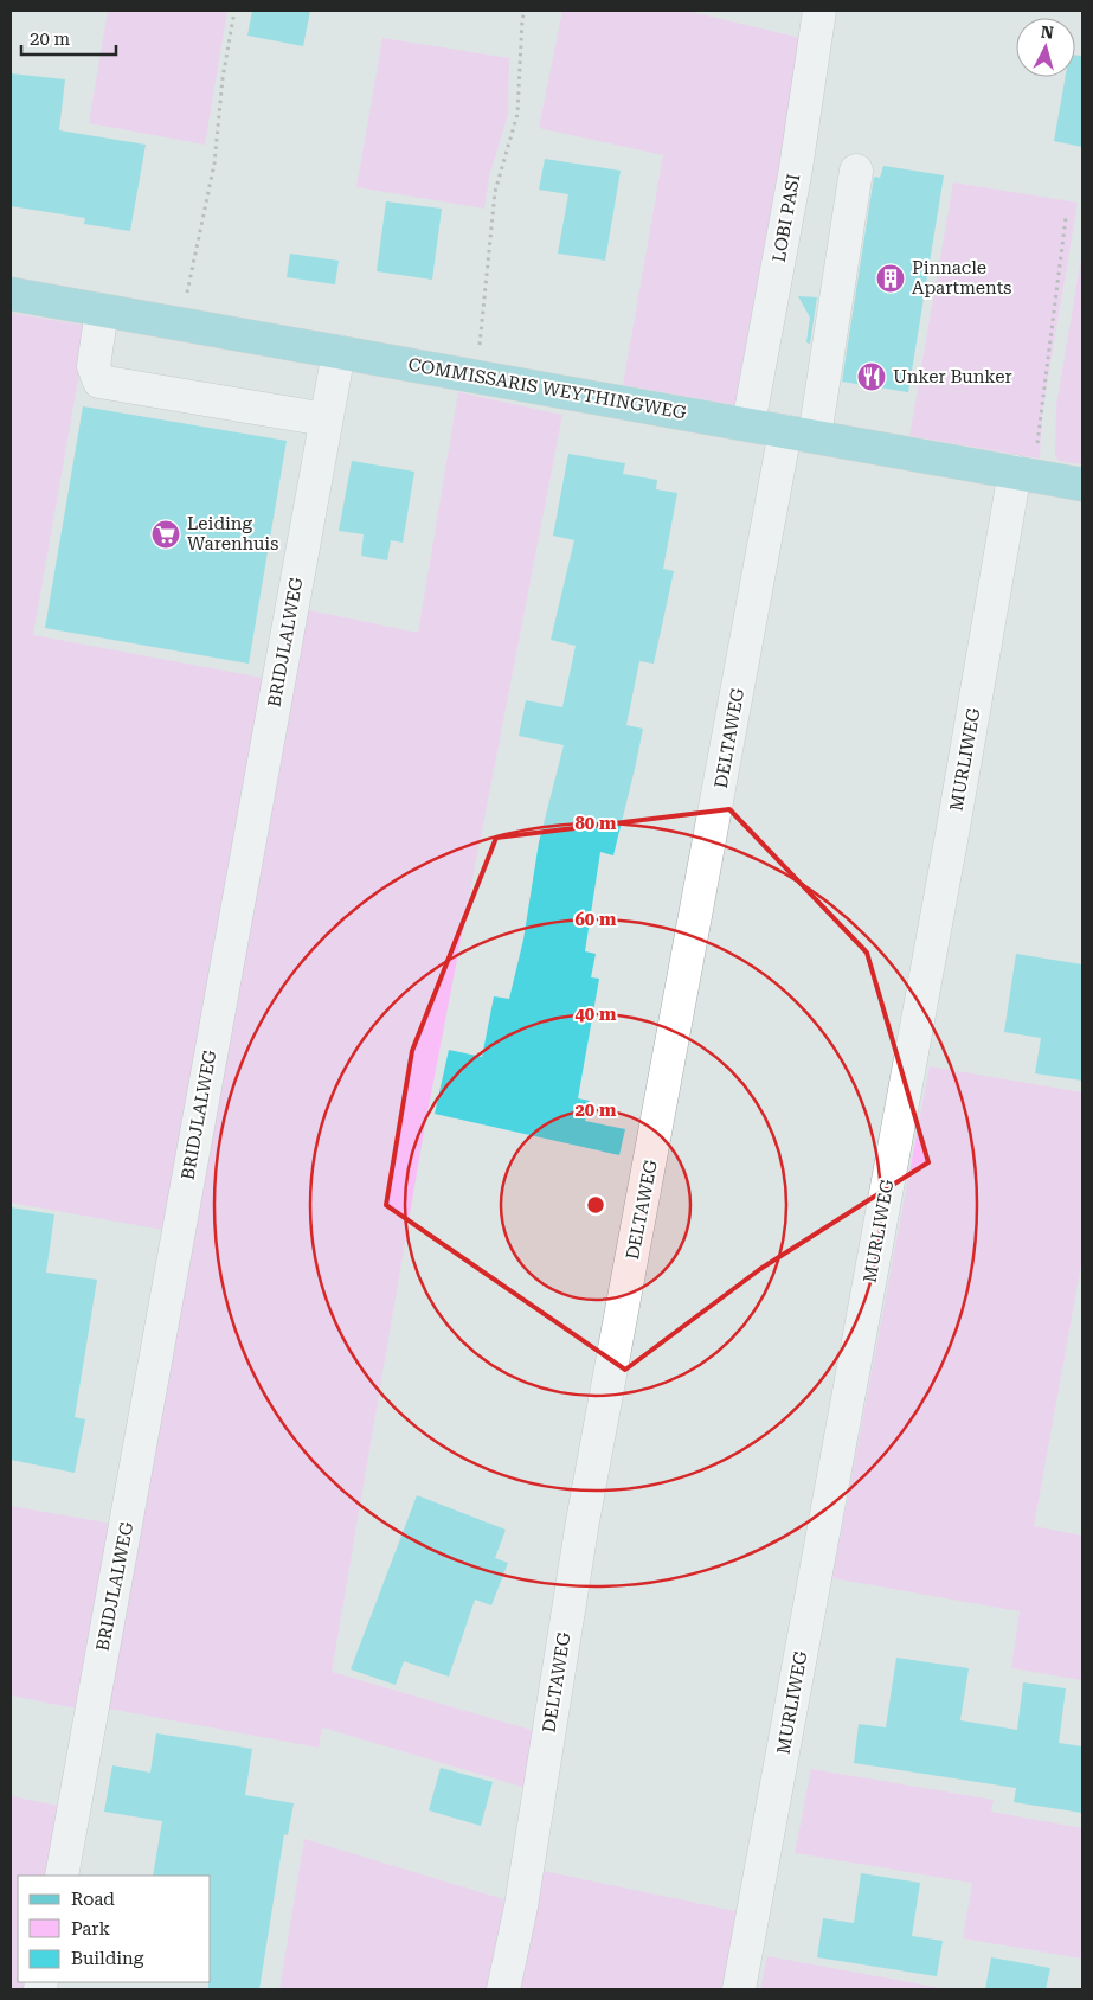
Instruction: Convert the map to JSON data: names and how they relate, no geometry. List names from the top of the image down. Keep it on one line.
{"streets":{"main road":["COMMISSARIS WEYTHINGWEG"],"street":["LOBI PASI","BRIDJLALWEG","DELTAWEG","MURLIWEG"]},"crossings":[["LOBI PASI","COMMISSARIS WEYTHINGWEG"],["COMMISSARIS WEYTHINGWEG","BRIDJLALWEG"],["COMMISSARIS WEYTHINGWEG","DELTAWEG"],["COMMISSARIS WEYTHINGWEG","MURLIWEG"]],"places":{"building":["Pinnacle Apartments"],"restaurant":["Unker Bunker"],"supermarket":["Leiding Warenhuis"]},"legend":["Road","Park","Building"],"scale_bar":"20 m","north":"top","rings":["80 m","60 m","40 m","20 m"]}
